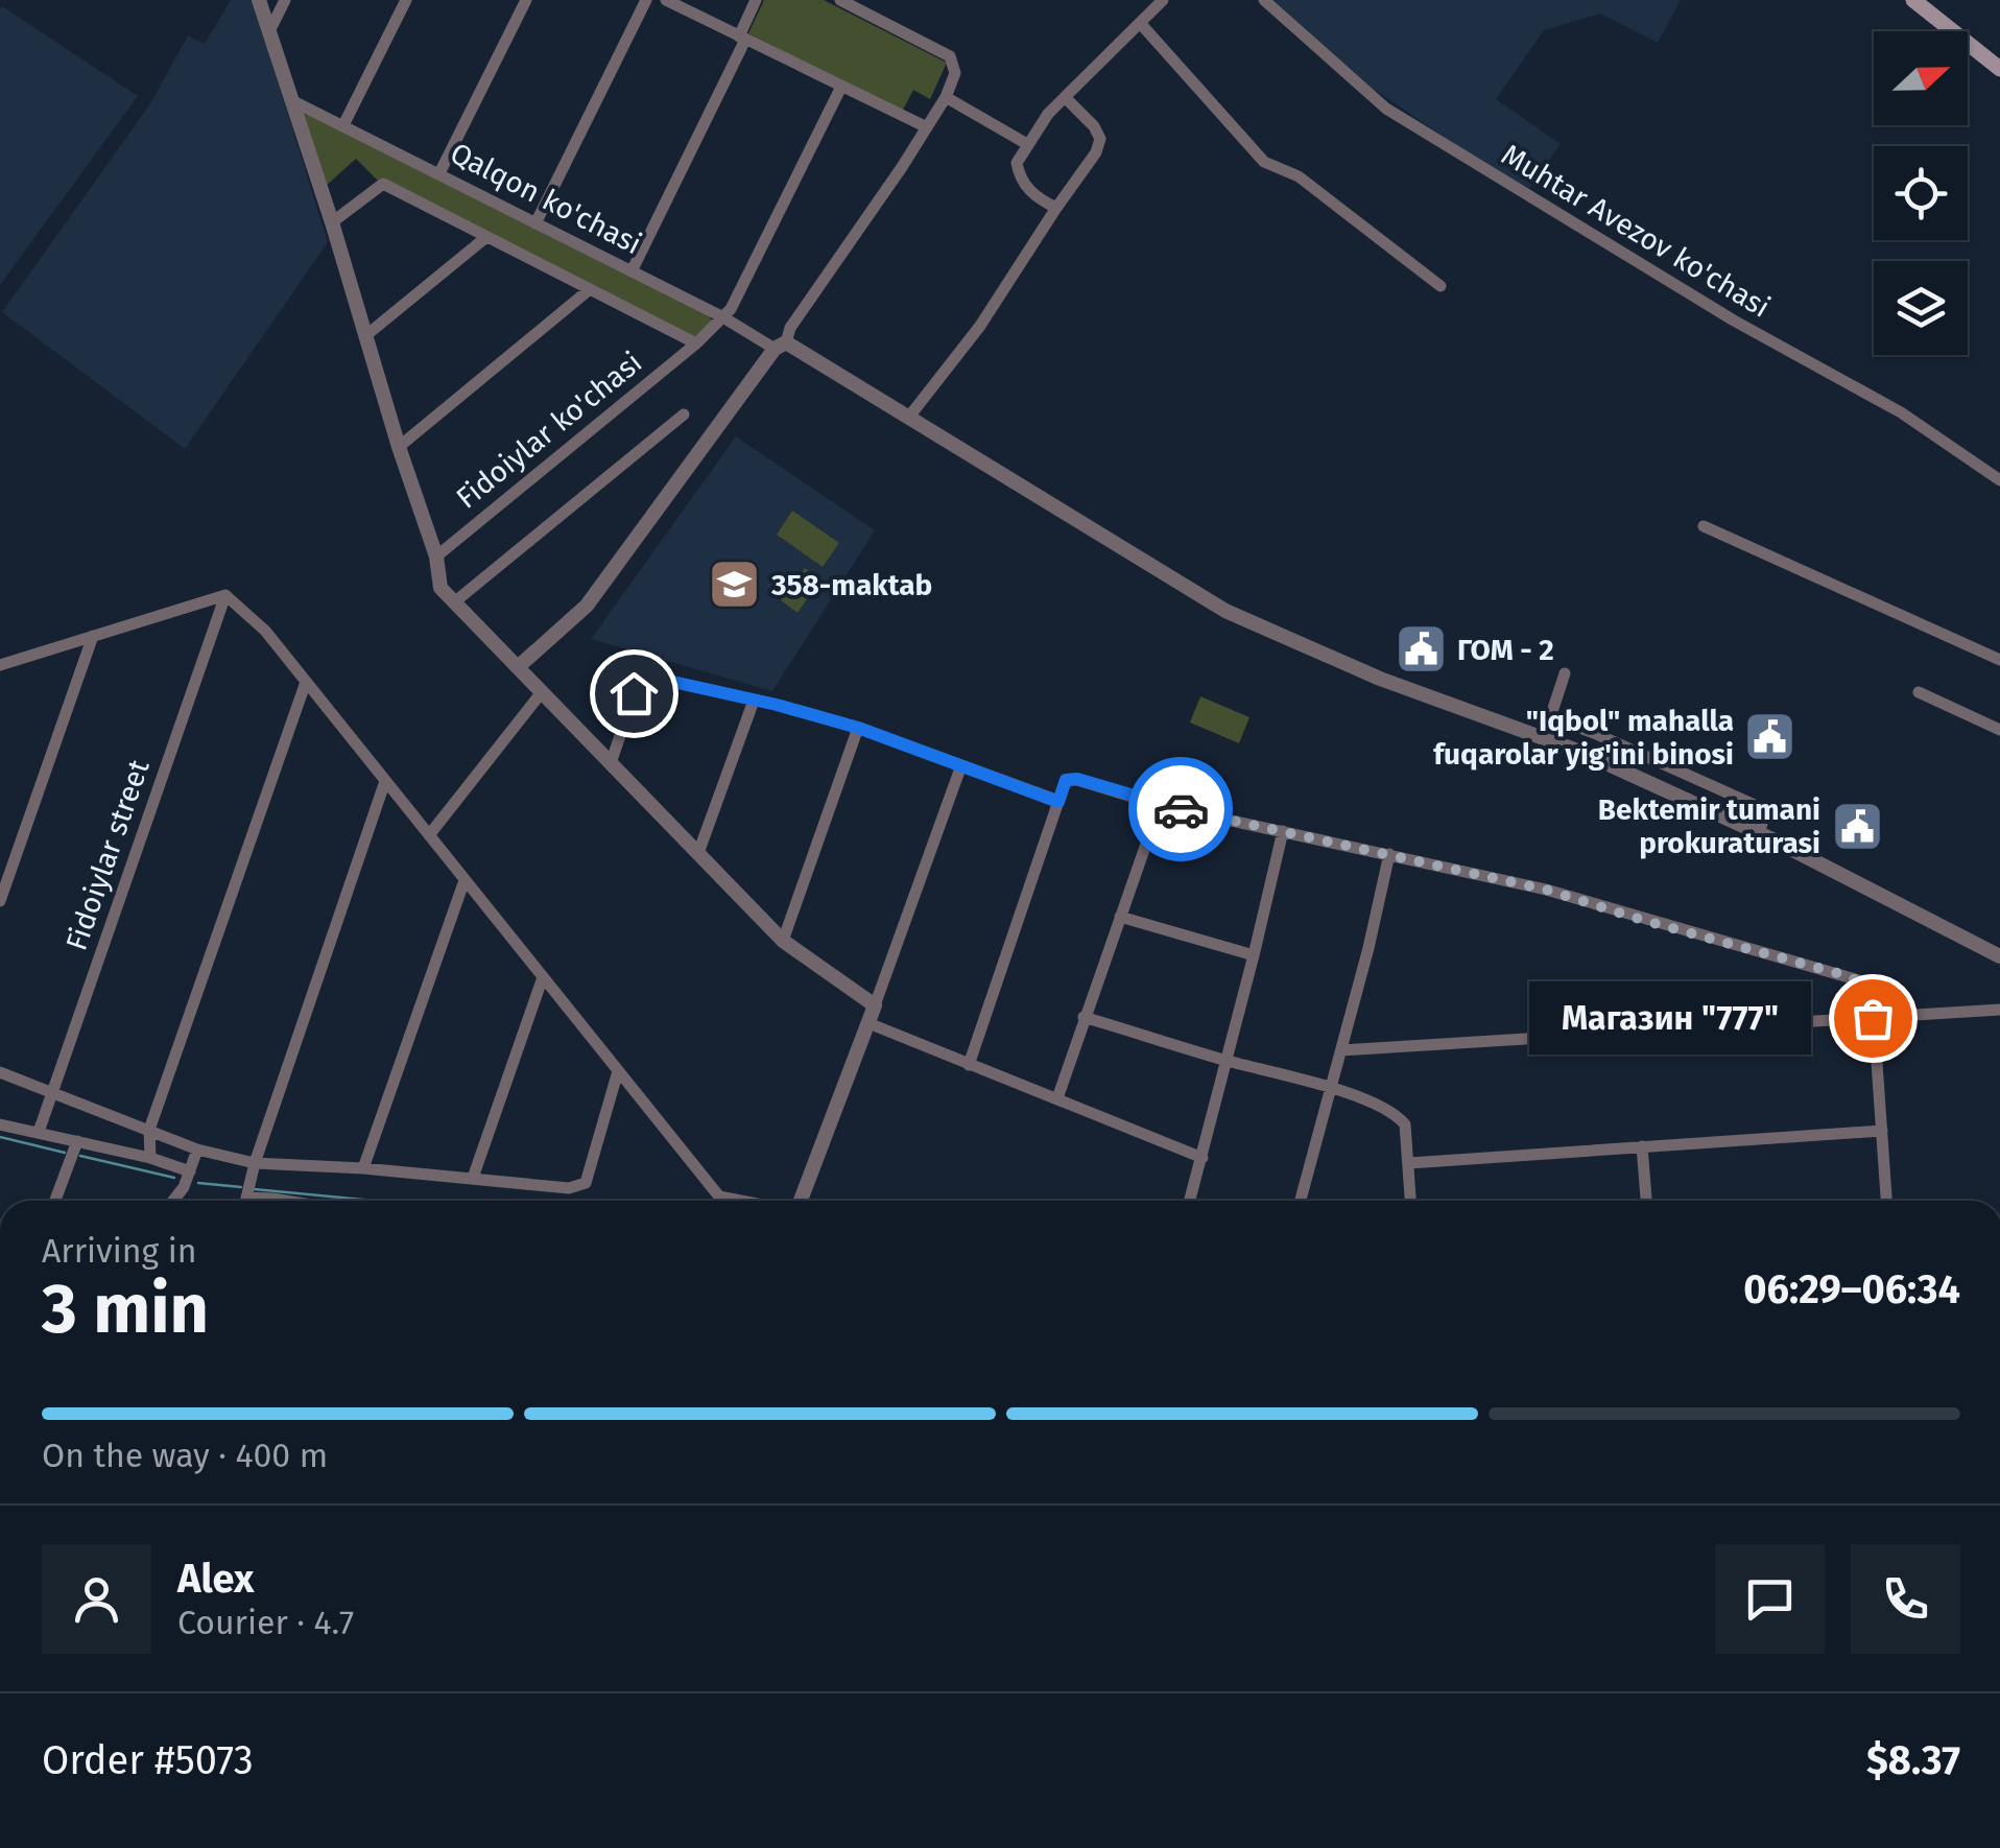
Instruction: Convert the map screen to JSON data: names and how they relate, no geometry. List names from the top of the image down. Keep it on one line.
{"streets":{"street":["Qalqon ko'chasi","Muhtar Avezov ko'chasi","Fidoiylar ko'chasi","Fidoiylar street"]},"crossings":[["Qalqon ko'chasi","Fidoiylar ko'chasi"]],"places":{"school or university":["358-maktab"],"public building":["ГОМ - 2","\"Iqbol\" mahalla fuqarolar yig'ini binosi","Bektemir tumani prokuraturasi"],"other":["Магазин \"777\""]},"north":"right","page":{"bubble":"Магазин \"777\"","heading":["3 min","Arriving in","06:29–06:34"],"panel":["Alex","Courier · 4.7","Order #5073","$8.37"],"bar":"On the way · 400 m"}}
